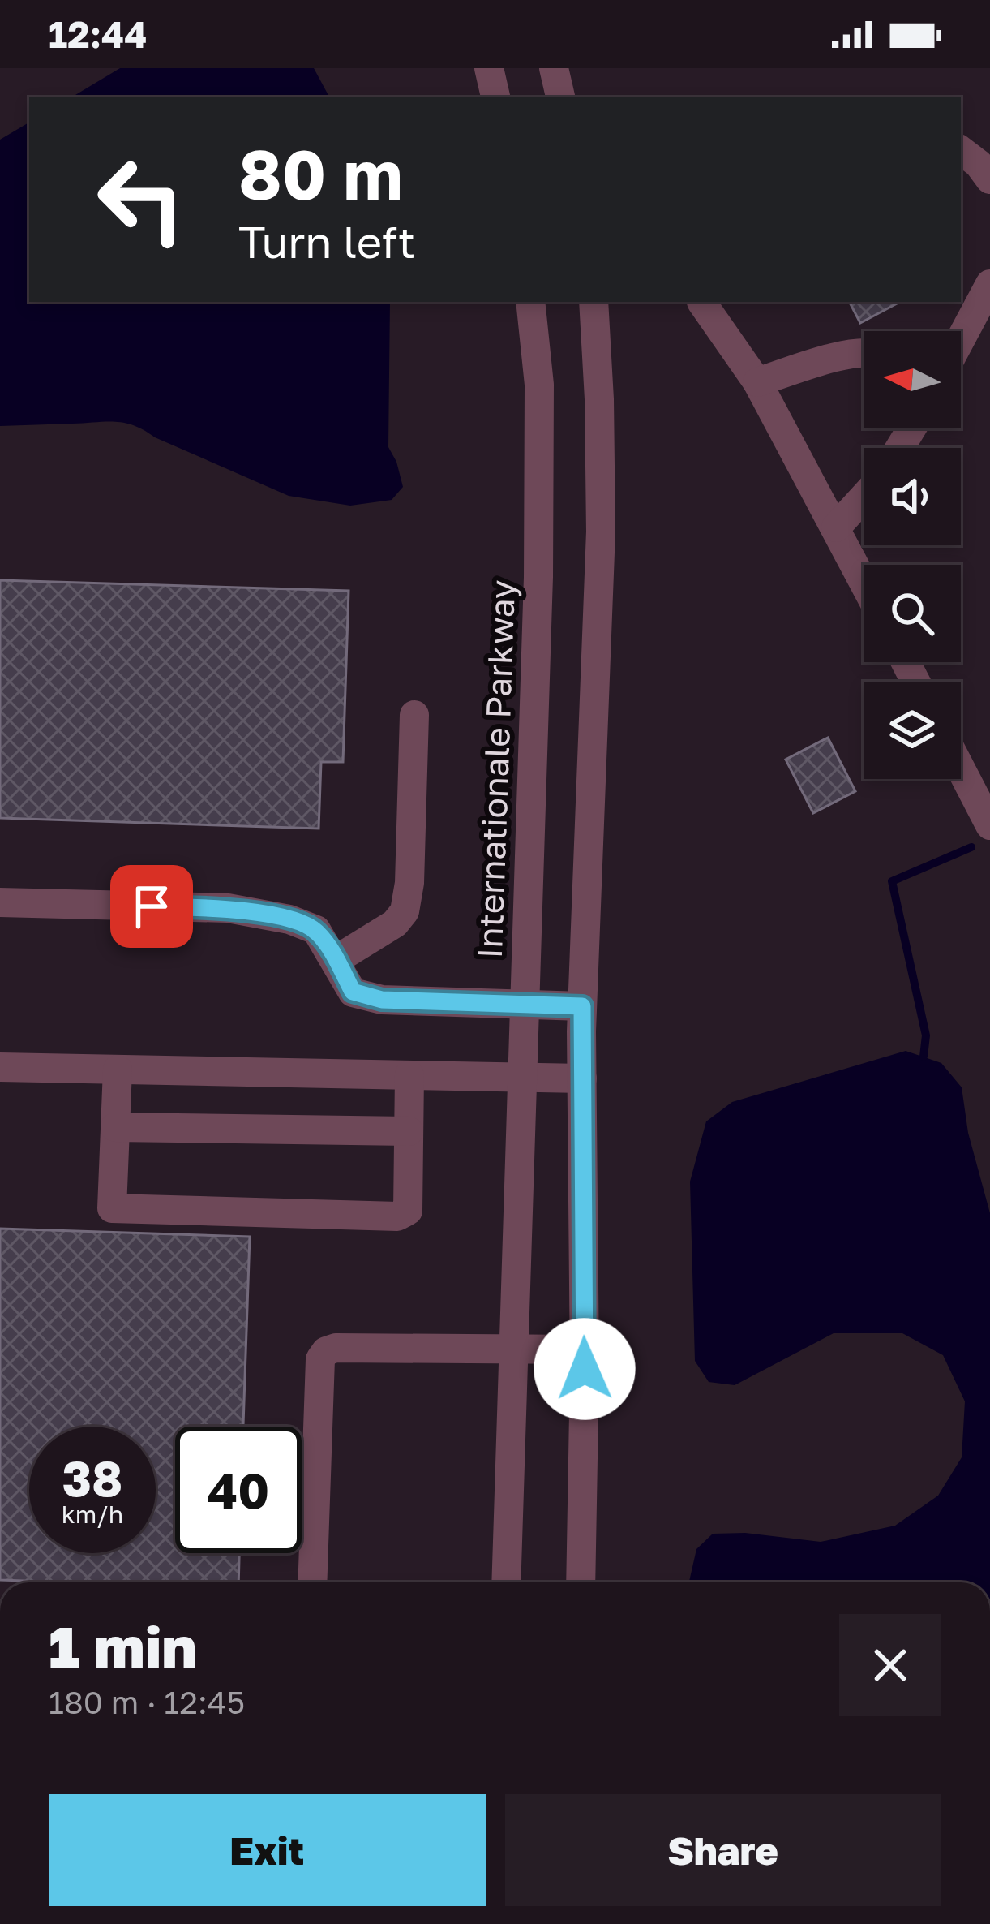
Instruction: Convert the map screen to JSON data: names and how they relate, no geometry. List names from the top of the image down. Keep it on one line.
{"streets":{"street":["Internationale Parkway"]},"north":"left","page":{"status":"12:44","turn":["80 m","Turn left"],"speed":"38 km/h","limit":"40","heading":["1 min","180 m · 12:45"],"buttons":["Exit","Share"]}}
